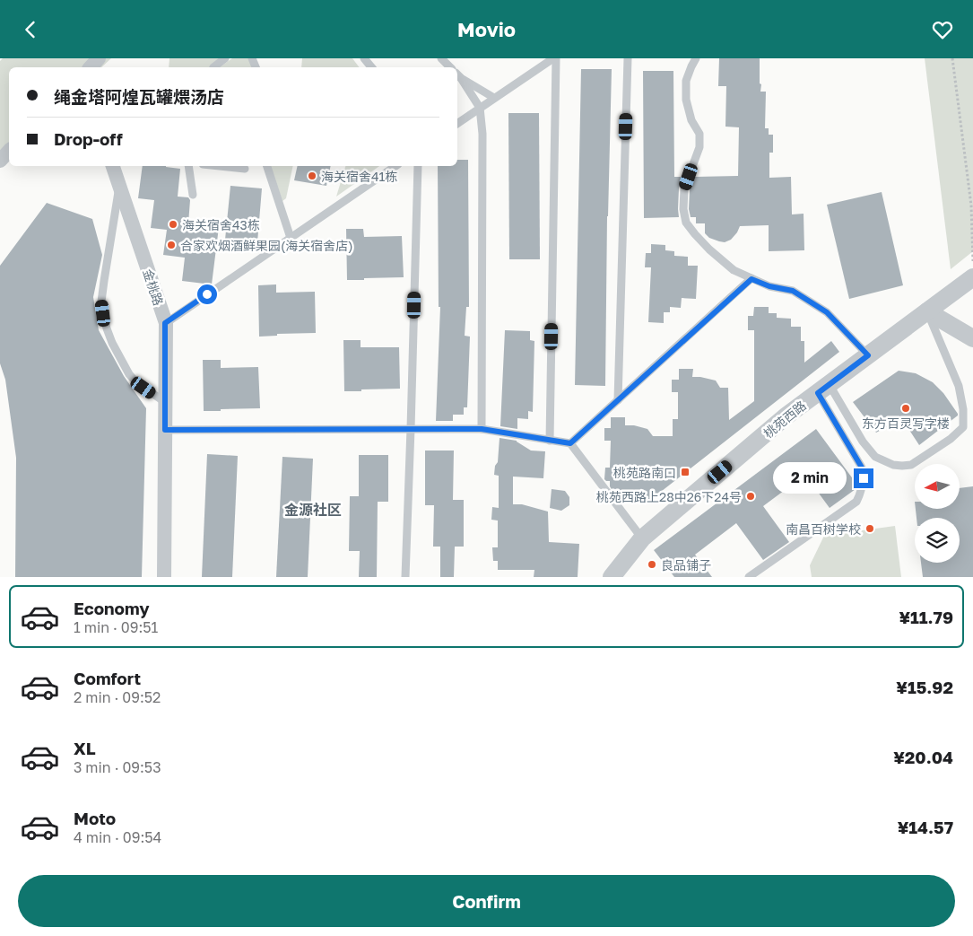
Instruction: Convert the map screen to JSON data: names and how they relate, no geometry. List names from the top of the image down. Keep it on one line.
{"streets":{"street":["金桃路","桃苑西路"]},"districts":["金源社区"],"places":{"other":["海关宿舍41栋","海关宿舍43栋","合家欢烟酒鲜果园(海关宿舍店)","东方百灵写字楼","桃苑西路上28中26下24号","南昌百树学校","良品铺子"],"transit":["桃苑路南口"]},"north":"left","page":{"header":"Movio","banner":["绳金塔阿煌瓦罐煨汤店","Drop-off"],"bubble":"2 min","list":[{"name":"Economy","note":"1 min · 09:51","value":"¥11.79"},{"name":"Comfort","note":"2 min · 09:52","value":"¥15.92"},{"name":"XL","note":"3 min · 09:53","value":"¥20.04"},{"name":"Moto","note":"4 min · 09:54","value":"¥14.57"}],"buttons":"Confirm"}}
